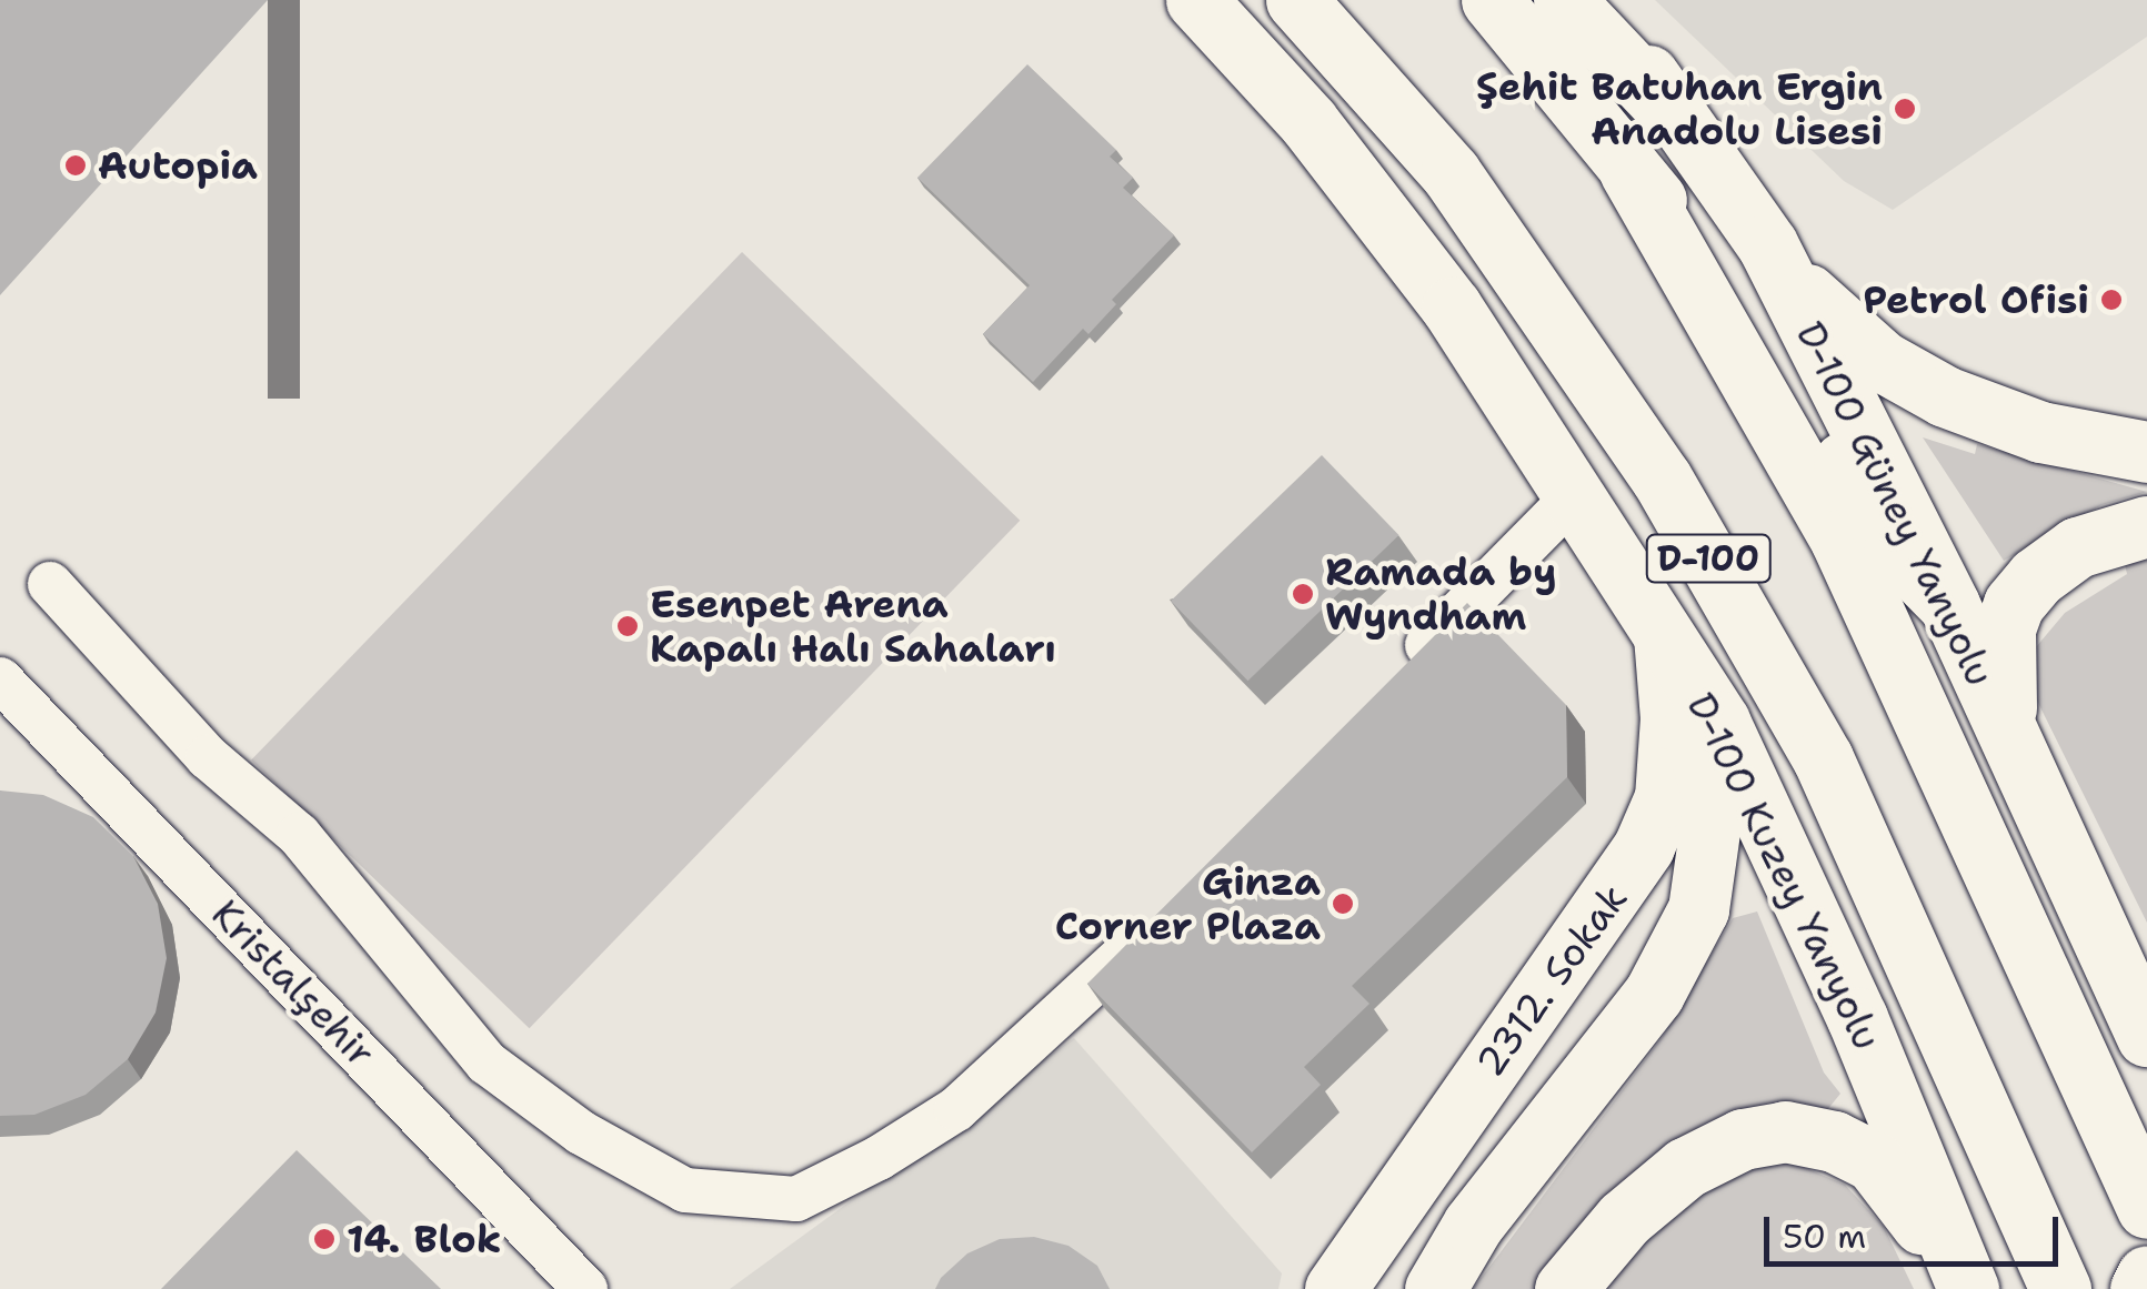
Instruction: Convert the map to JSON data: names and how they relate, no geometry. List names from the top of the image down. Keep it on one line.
{"streets":{"main road":["D-100 Güney Yanyolu","D-100","D-100 Kuzey Yanyolu","2312. Sokak"],"street":["Kristalşehir"]},"crossings":[["D-100 Kuzey Yanyolu","2312. Sokak"]],"places":["Şehit Batuhan Ergin Anadolu Lisesi","Autopia","Petrol Ofisi","Ramada by Wyndham","Esenpet Arena Kapalı Halı Sahaları","Ginza Corner Plaza","14. Blok"],"scale_bar":"50 m"}
